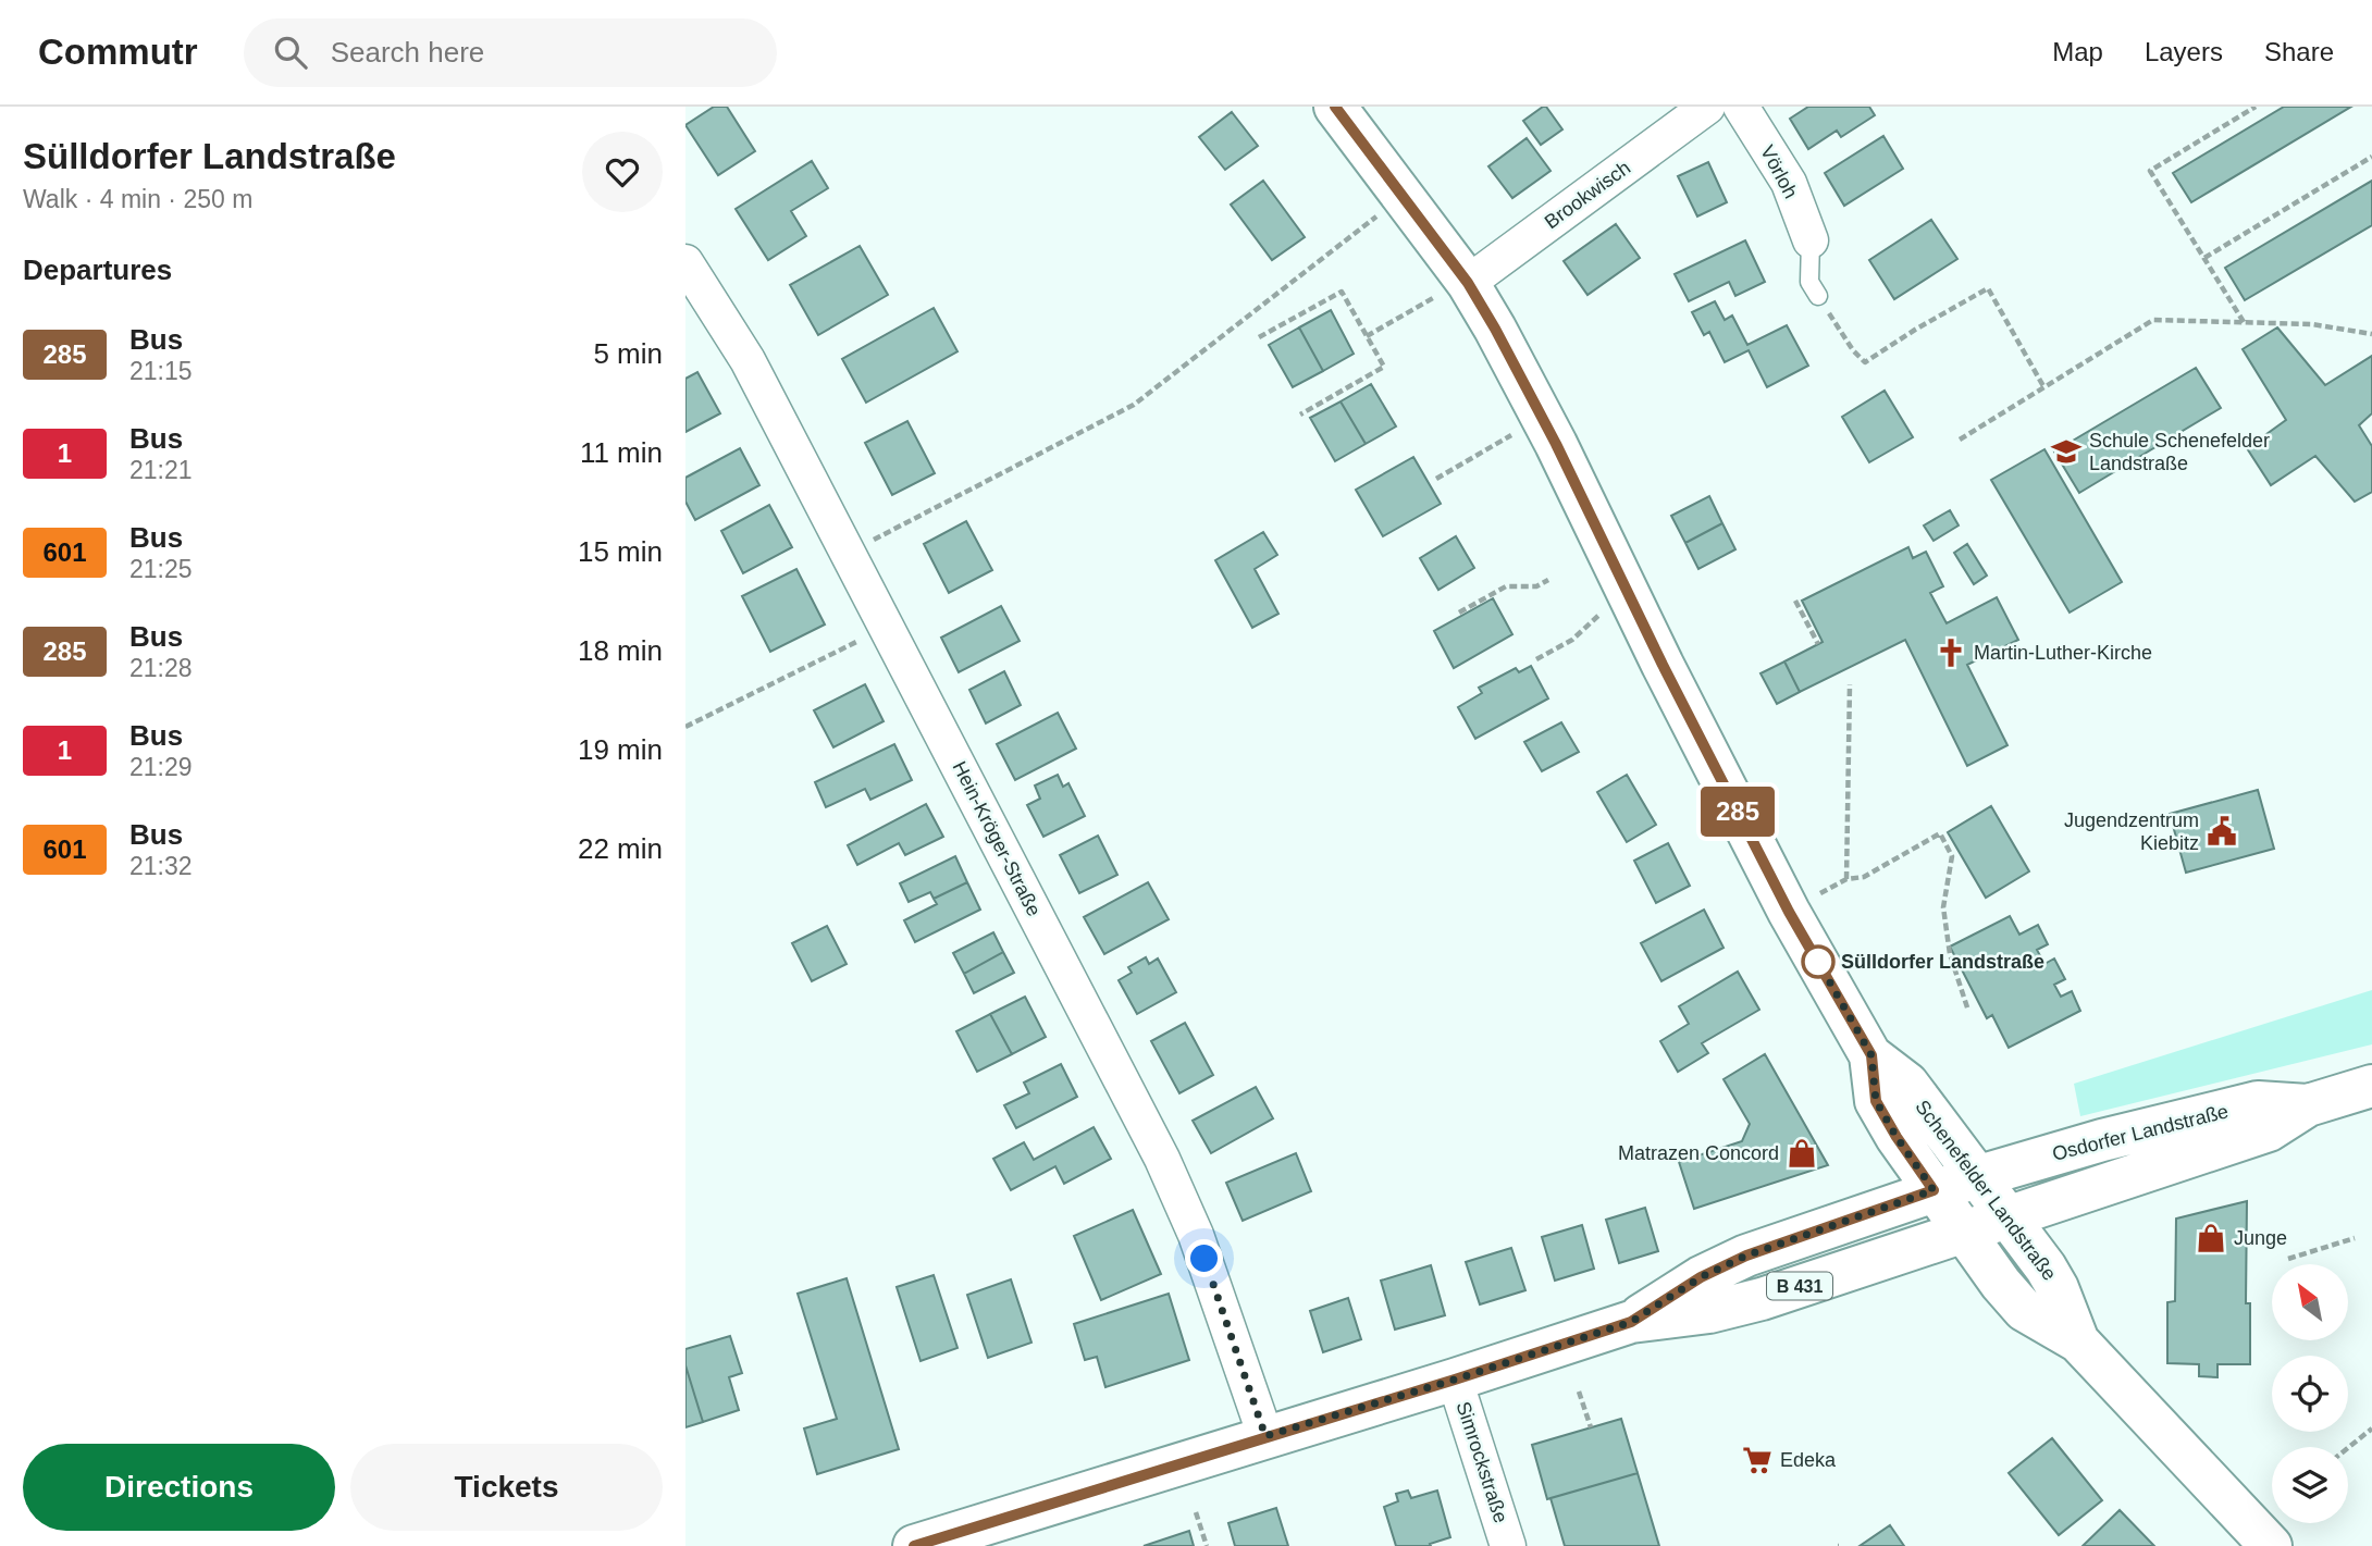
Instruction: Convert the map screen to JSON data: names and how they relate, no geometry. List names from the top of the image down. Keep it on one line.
{"streets":{"main road":["Osdorfer Landstraße","Schenefelder Landstraße","B 431"],"street":["Vörloh","Brookwisch","Hein-Kröger-Straße","Simrockstraße"]},"crossings":[["Brookwisch","Schenefelder Landstraße"],["Hein-Kröger-Straße","B 431"],["Osdorfer Landstraße","Schenefelder Landstraße"],["Osdorfer Landstraße","B 431"],["Schenefelder Landstraße","B 431"],["B 431","Simrockstraße"]],"places":{"school or university":["Schule Schenefelder Landstraße"],"church":["Martin-Luther-Kirche"],"public building":["Jugendzentrum Kiebitz"],"other":["Sülldorfer Landstraße"],"shop":["Matrazen Concord","Junge"],"supermarket":["Edeka"]},"lines":["bus line 285"],"north":"top left","page":{"header":"Commutr","search":"Search here","nav":["Map","Layers","Share"],"heading":[["Sülldorfer Landstraße","Walk · 4 min · 250 m"],"Departures"],"on_map":"285","list":[{"mark":"285","name":"Bus","note":"21:15","value":"5 min"},{"mark":"1","name":"Bus","note":"21:21","value":"11 min"},{"mark":"601","name":"Bus","note":"21:25","value":"15 min"},{"mark":"285","name":"Bus","note":"21:28","value":"18 min"},{"mark":"1","name":"Bus","note":"21:29","value":"19 min"},{"mark":"601","name":"Bus","note":"21:32","value":"22 min"}],"buttons":["Directions","Tickets"]}}
